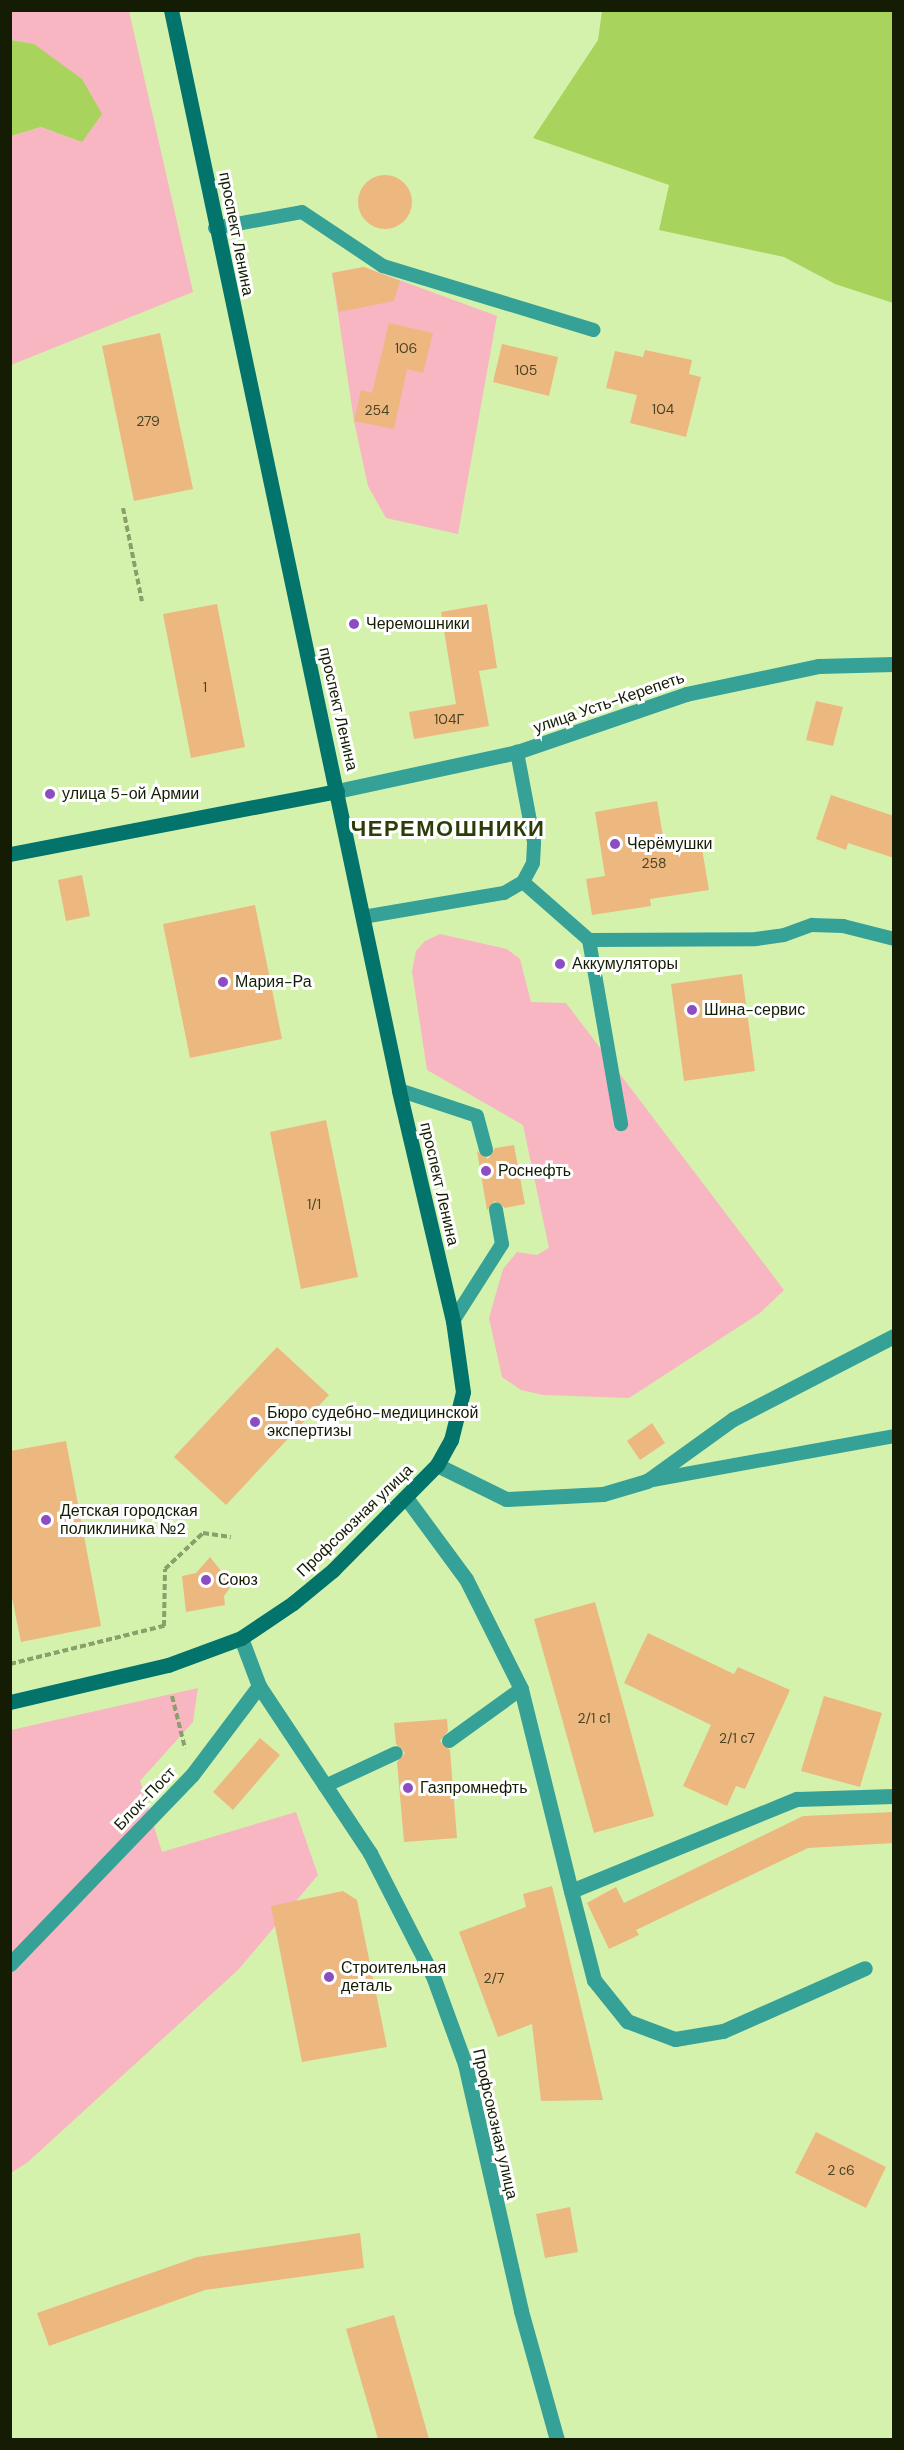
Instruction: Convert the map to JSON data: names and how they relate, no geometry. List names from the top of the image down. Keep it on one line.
{"streets":{"main road":["проспект Ленина","Профсоюзная улица"],"street":["улица Усть-Керепеть","Блок-Пост"]},"crossings":[["проспект Ленина","улица Усть-Керепеть"],["проспект Ленина","Профсоюзная улица"],["Профсоюзная улица","Блок-Пост"]],"districts":["ЧЕРЕМОШНИКИ"],"places":["Черемошники","улица 5-ой Армии","Черёмушки","Аккумуляторы","Мария-Ра","Шина-сервис","Роснефть","Бюро судебно-медицинской экспертизы","Детская городская поликлиника №2","Союз","Газпромнефть","Строительная деталь"],"house_numbers":["106","105","104","254","279","1","104Г","258","1/1","2/1 с1","2/1 с7","2/7","2 с6"]}
